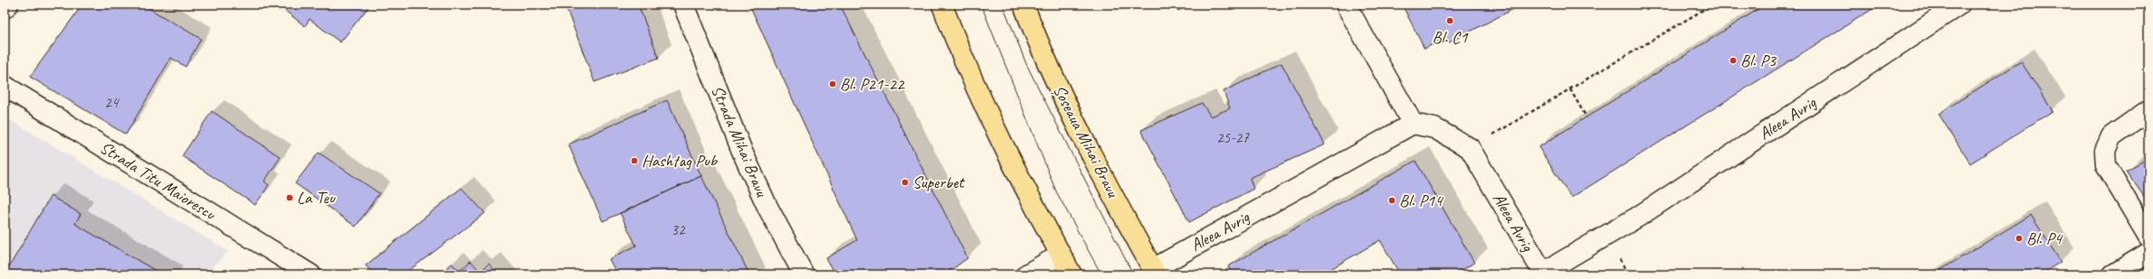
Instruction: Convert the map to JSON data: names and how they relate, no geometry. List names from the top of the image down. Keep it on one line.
{"streets":{"main road":["Șoseaua Mihai Bravu"],"street":["Aleea Avrig","Strada Mihai Bravu","Strada Titu Maiorescu"]},"crossings":[["Aleea Avrig","Șoseaua Mihai Bravu"]],"places":["Bl. C1","Bl. P3","Bl. P21-22","Hashtag Pub","Superbet","La Teu","Bl. P14","Bl. P4"],"house_numbers":["24","25-27","32"]}
